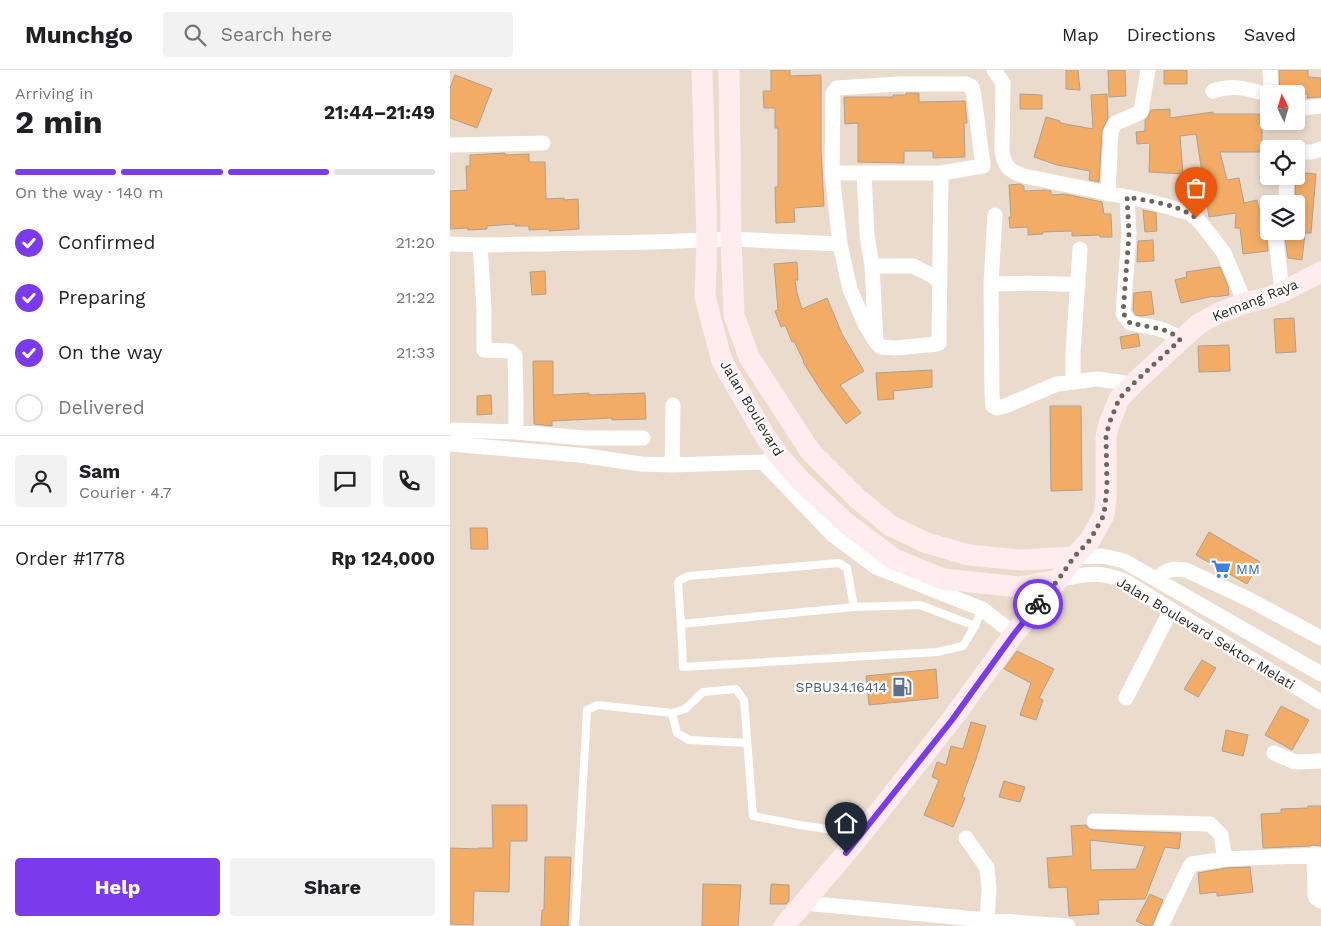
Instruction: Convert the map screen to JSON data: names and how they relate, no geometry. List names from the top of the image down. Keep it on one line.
{"streets":{"main road":["Kemang Raya","Jalan Boulevard"],"street":["Jalan Boulevard Sektor Melati"]},"crossings":[["Kemang Raya","Jalan Boulevard"],["Kemang Raya","Jalan Boulevard Sektor Melati"],["Jalan Boulevard","Jalan Boulevard Sektor Melati"]],"places":{"supermarket":["MM"],"fuel station":["SPBU34.16414"]},"north":"top","page":{"header":"Munchgo","search":"Search here","nav":["Map","Directions","Saved"],"heading":["2 min","Arriving in","21:44–21:49"],"panel":["Sam","Courier · 4.7","Order #1778","Rp 124,000"],"bar":"On the way · 140 m","list":[["Confirmed","21:20"],["Preparing","21:22"],["On the way","21:33"],"Delivered"],"buttons":["Help","Share"]}}
